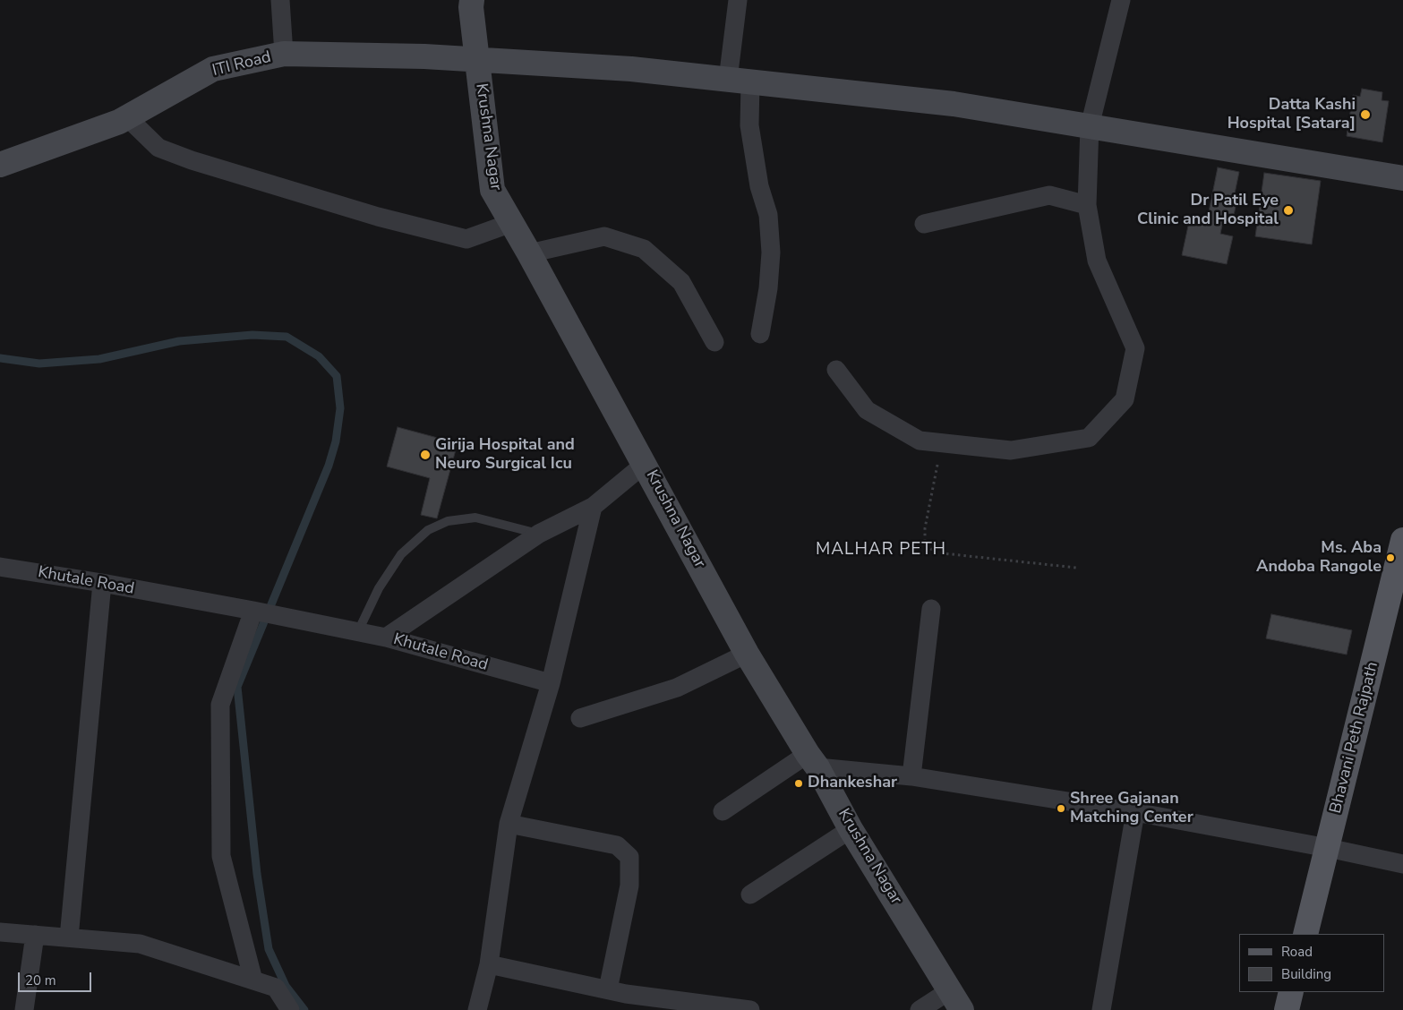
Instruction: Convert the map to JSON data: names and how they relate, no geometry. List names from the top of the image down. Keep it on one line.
{"streets":{"main road":["ITI Road","Krushna Nagar","Bhavani Peth Rajpath"],"street":["Khutale Road"]},"crossings":[["ITI Road","Krushna Nagar"]],"districts":["MALHAR PETH"],"places":["Datta Kashi Hospital [Satara]","Dr Patil Eye Clinic and Hospital","Girija Hospital and Neuro Surgical Icu","Ms. Aba Andoba Rangole","Dhankeshar","Shree Gajanan Matching Center"],"legend":["Road","Building"],"scale_bar":"20 m"}
